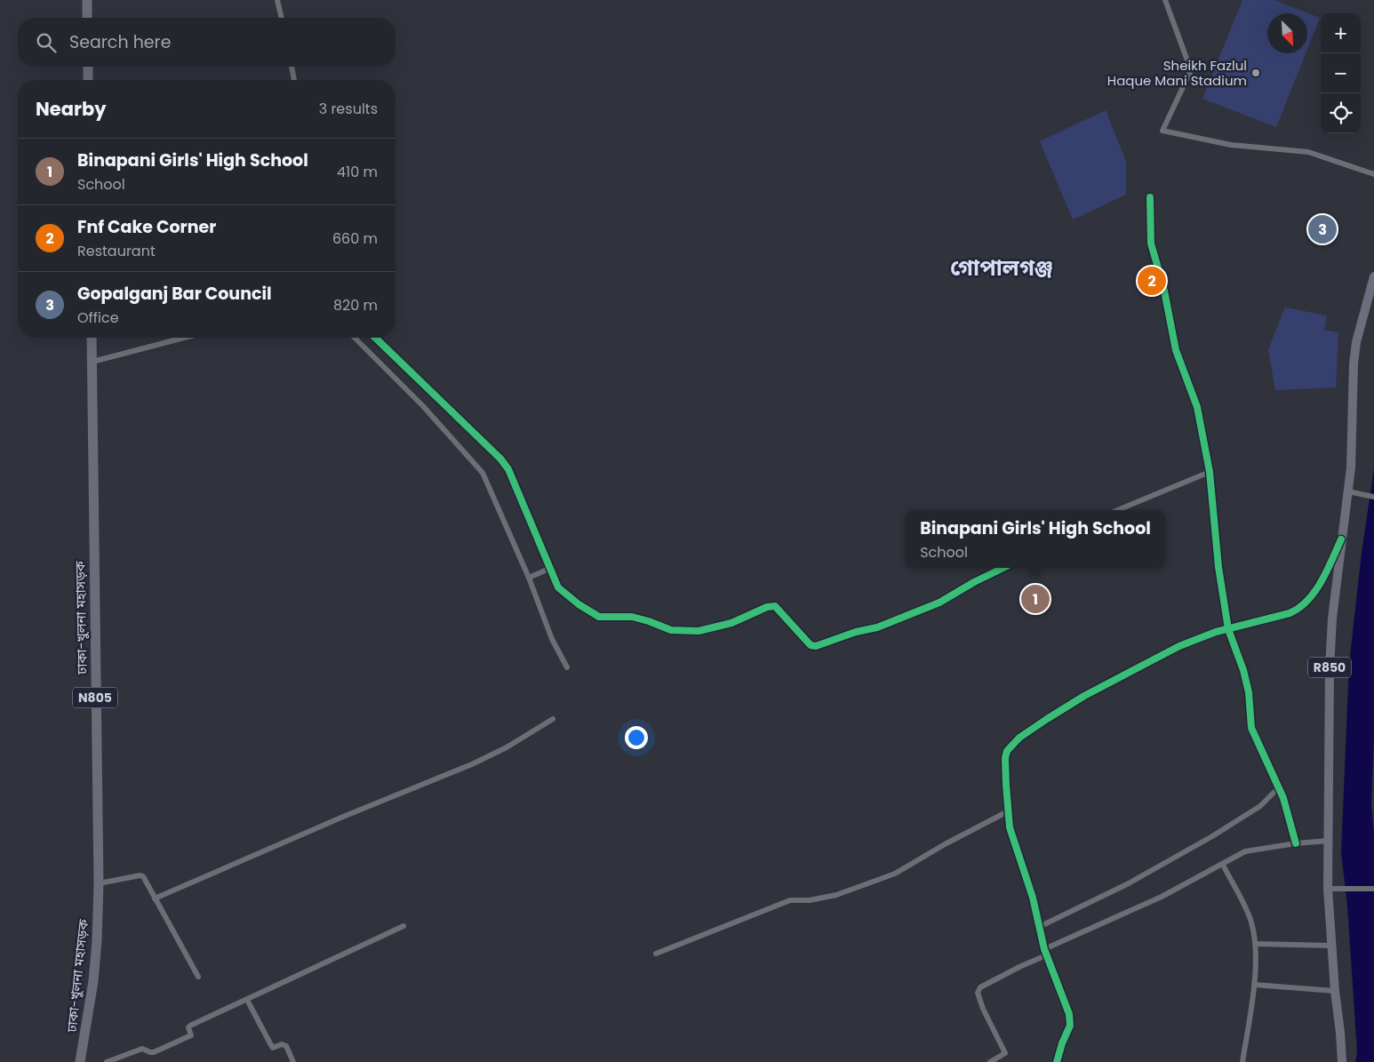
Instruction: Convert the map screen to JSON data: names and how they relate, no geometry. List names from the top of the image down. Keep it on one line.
{"streets":{"highway":["ঢাকা-খুলনা মহাসড়ক","N805"],"main road":["R850"]},"districts":["গোপালগঞ্জ"],"places":["Sheikh Fazlul Haque Mani Stadium"],"north":"bottom right","page":{"map_buttons":["+","−"],"search":"Search here","heading":["Nearby","3 results"],"list":[{"mark":"1","name":"Binapani Girls' High School","note":"School","value":"410 m"},{"mark":"2","name":"Fnf Cake Corner","note":"Restaurant","value":"660 m"},{"mark":"3","name":"Gopalganj Bar Council","note":"Office","value":"820 m"}],"pins":["3","2","1"],"popup":["Binapani Girls' High School","School"]}}
